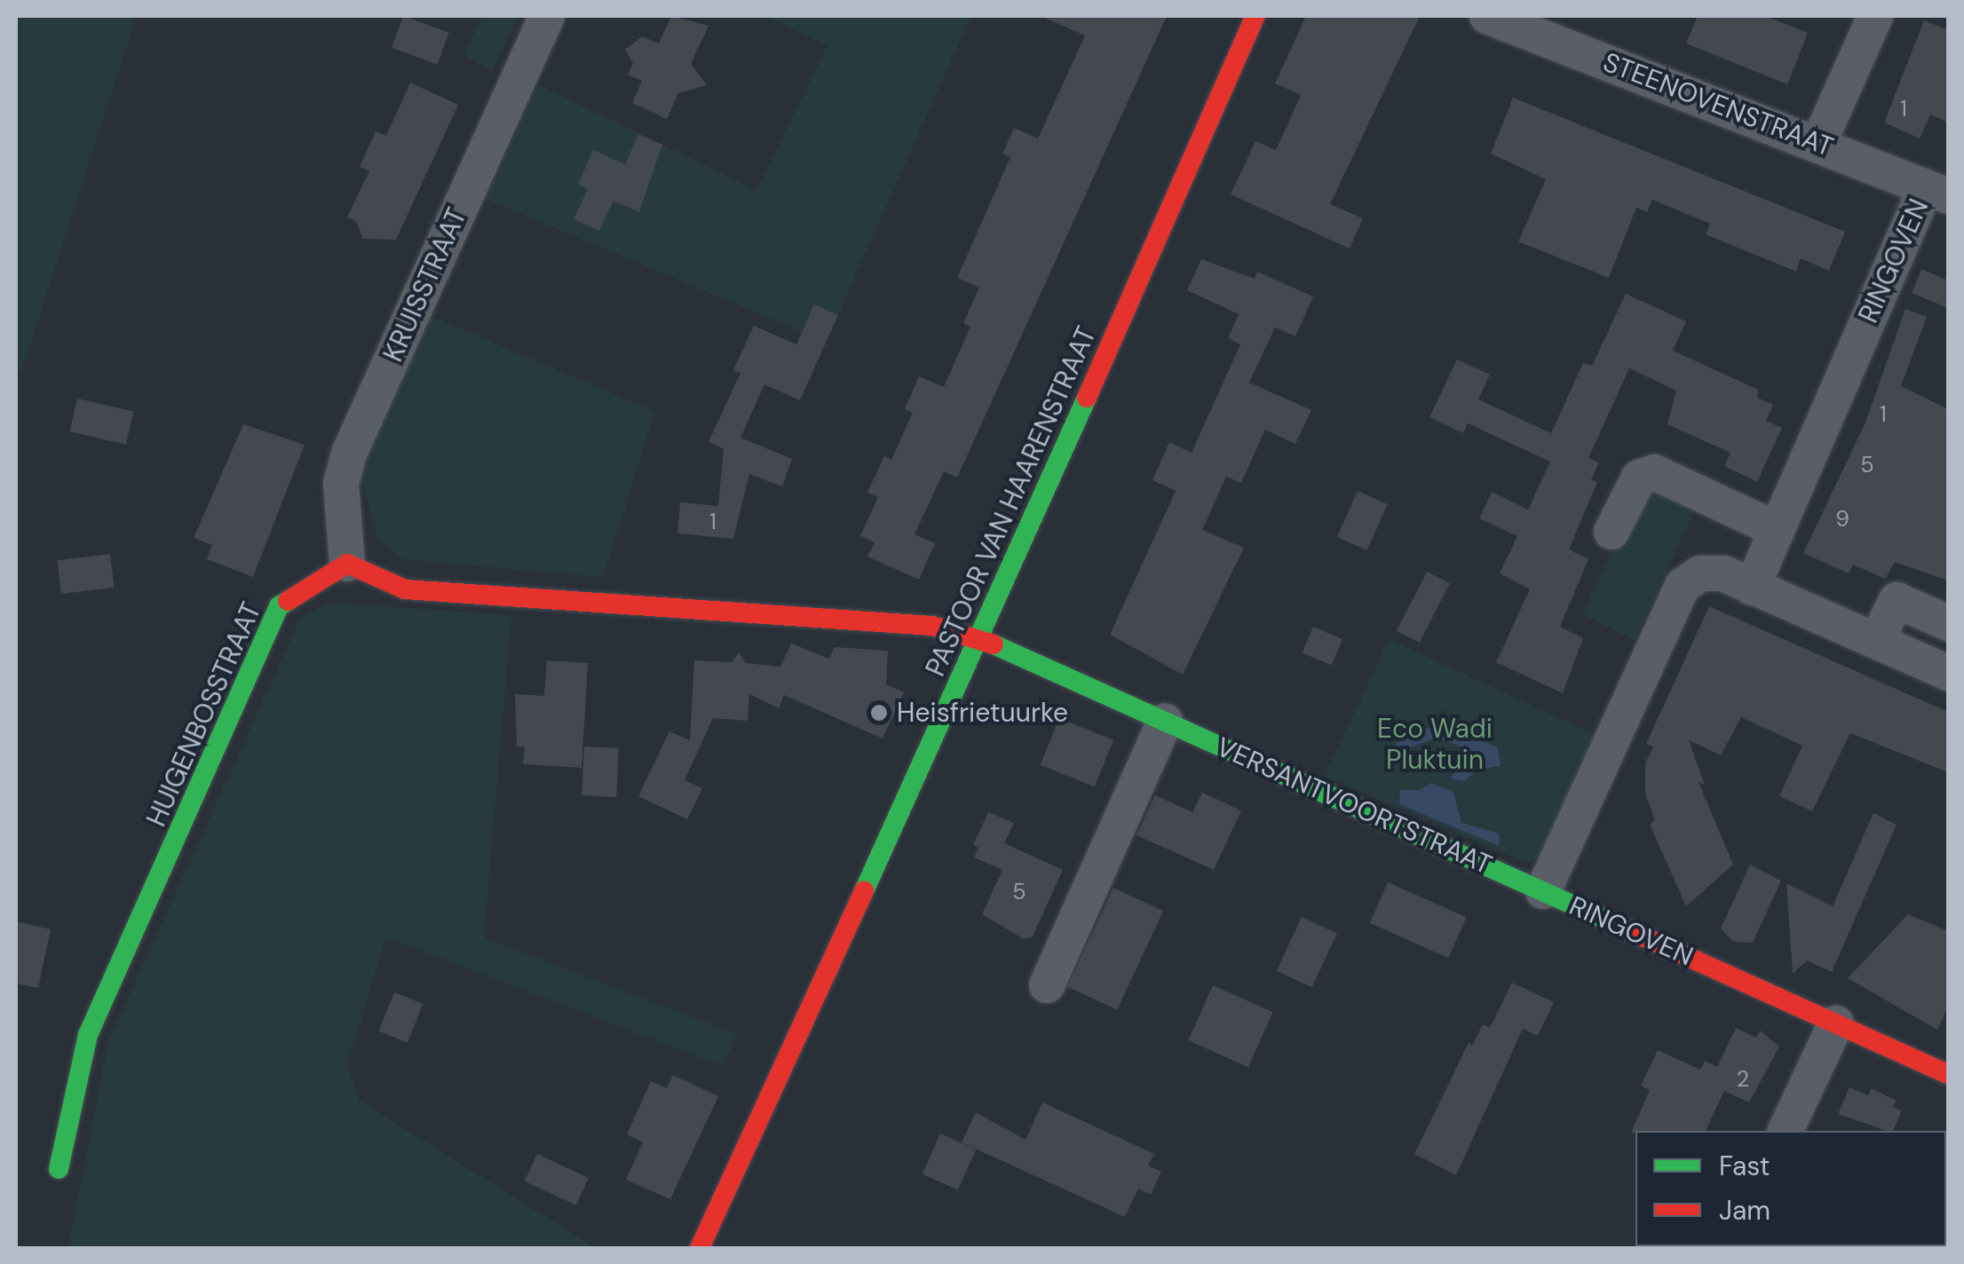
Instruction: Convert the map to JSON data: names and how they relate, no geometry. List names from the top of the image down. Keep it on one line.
{"streets":{"street":["STEENOVENSTRAAT","RINGOVEN","KRUISSTRAAT","PASTOOR VAN HAARENSTRAAT","HUIGENBOSSTRAAT","VERSANTVOORTSTRAAT"]},"crossings":[["STEENOVENSTRAAT","RINGOVEN"],["RINGOVEN","VERSANTVOORTSTRAAT"],["KRUISSTRAAT","HUIGENBOSSTRAAT"],["PASTOOR VAN HAARENSTRAAT","VERSANTVOORTSTRAAT"]],"parks":["Eco Wadi Pluktuin"],"places":["Heisfrietuurke"],"house_numbers":["1","1","5","9","1","5","2"],"legend":["Fast","Jam"]}
